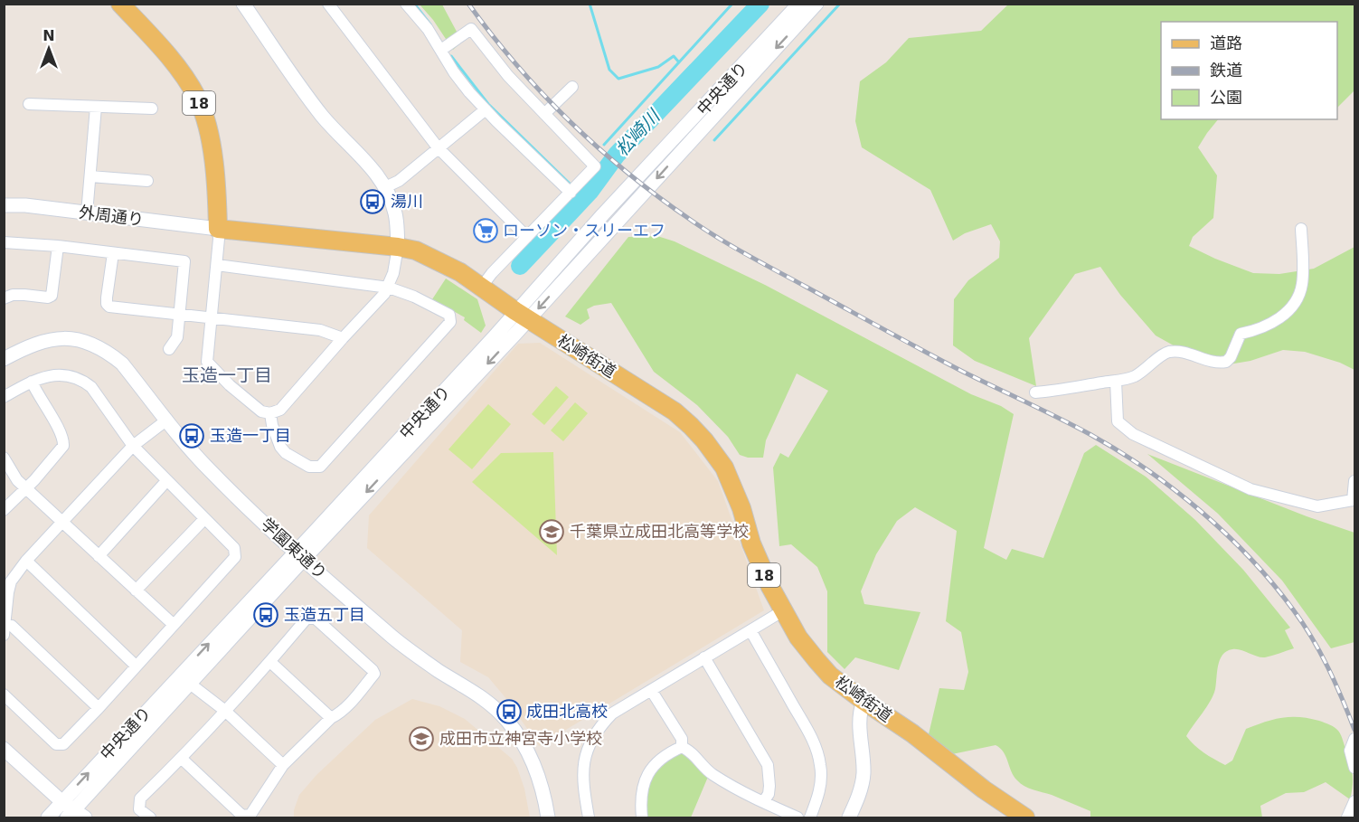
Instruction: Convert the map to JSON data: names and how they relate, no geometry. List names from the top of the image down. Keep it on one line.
{"streets":{"main road":["18","松崎街道"],"street":["中央通り","外周通り","学園東通り"]},"crossings":[["中央通り","松崎街道"],["中央通り","学園東通り"],["18","外周通り"],["18","松崎街道"],["外周通り","松崎街道"]],"districts":["玉造一丁目"],"water":["松崎川"],"places":{"bus stop":["湯川","玉造一丁目","玉造五丁目","成田北高校"],"supermarket":["ローソン・スリーエフ"],"school or university":["千葉県立成田北高等学校","成田市立神宮寺小学校"]},"legend":["道路","鉄道","公園"],"north":"top"}
